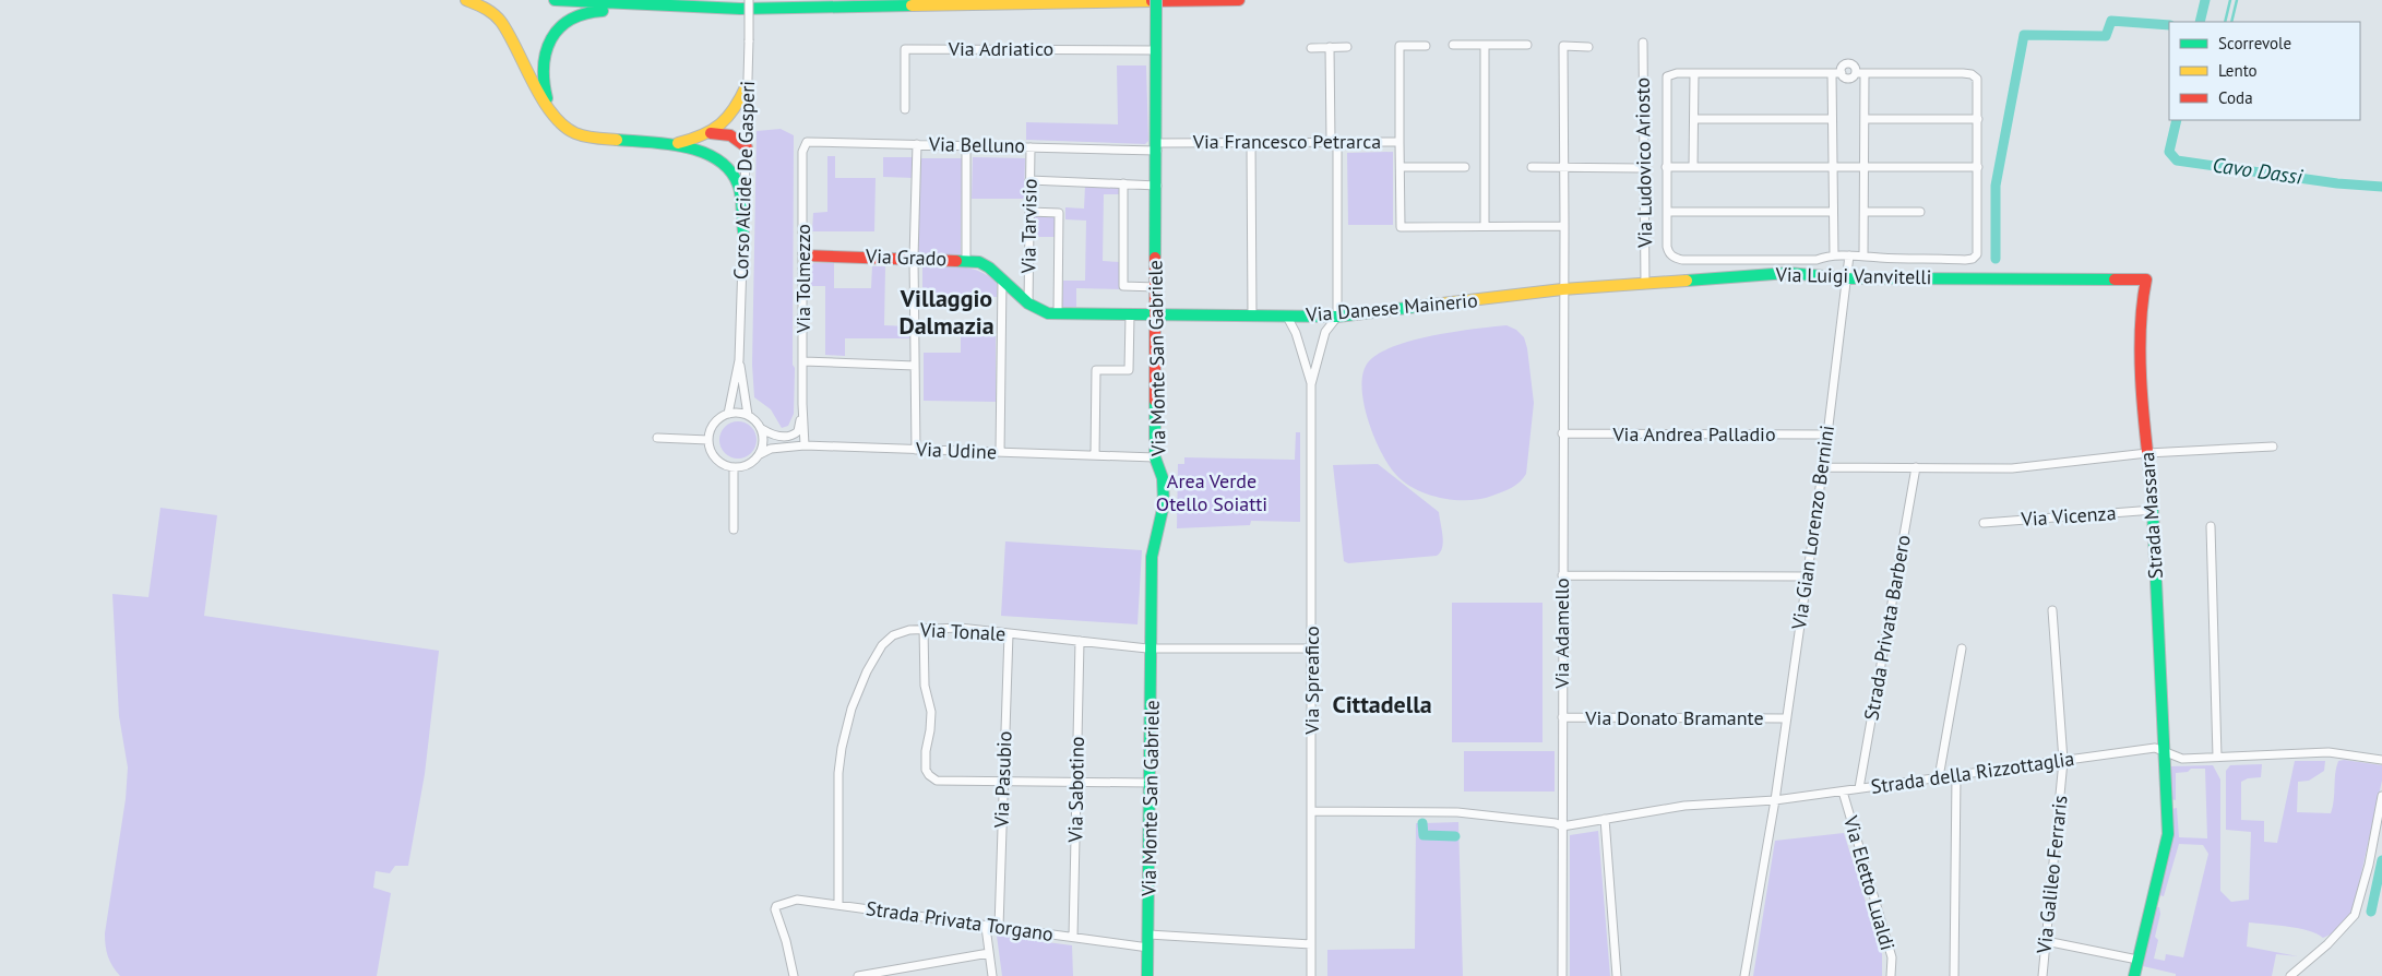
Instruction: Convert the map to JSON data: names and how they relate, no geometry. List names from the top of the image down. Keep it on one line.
{"streets":{"main road":["Via Grado","Via Luigi Vanvitelli","Via Danese Mainerio","Via Monte San Gabriele","Strada Massara"],"street":["Via Adriatico","Via Francesco Petrarca","Via Belluno","Via Ludovico Ariosto","Corso Alcide De Gasperi","Via Tarvisio","Via Tolmezzo","Via Andrea Palladio","Via Udine","Via Vicenza","Via Gian Lorenzo Bernini","Strada Privata Barbero","Via Tonale","Via Adamello","Via Spreafico","Via Donato Bramante","Strada della Rizzottaglia","Via Pasubio","Via Sabotino","Via Galileo Ferraris","Via Eletto Lualdi","Strada Privata Torgano"]},"crossings":[["Via Adriatico","Via Monte San Gabriele"],["Via Francesco Petrarca","Via Belluno"],["Via Francesco Petrarca","Via Monte San Gabriele"],["Via Belluno","Via Tarvisio"],["Via Belluno","Via Tolmezzo"],["Via Belluno","Via Monte San Gabriele"],["Via Ludovico Ariosto","Via Luigi Vanvitelli"],["Corso Alcide De Gasperi","Via Tolmezzo"],["Corso Alcide De Gasperi","Via Udine"],["Via Tarvisio","Via Grado"],["Via Tarvisio","Via Danese Mainerio"],["Via Grado","Via Tolmezzo"],["Via Grado","Via Danese Mainerio"],["Via Luigi Vanvitelli","Via Danese Mainerio"],["Via Luigi Vanvitelli","Strada Massara"],["Via Luigi Vanvitelli","Via Gian Lorenzo Bernini"],["Via Luigi Vanvitelli","Via Adamello"],["Via Tolmezzo","Via Udine"],["Via Danese Mainerio","Via Monte San Gabriele"],["Via Danese Mainerio","Via Adamello"],["Via Danese Mainerio","Via Spreafico"],["Via Monte San Gabriele","Via Udine"],["Via Monte San Gabriele","Via Tonale"],["Via Monte San Gabriele","Strada Privata Torgano"],["Via Andrea Palladio","Via Gian Lorenzo Bernini"],["Via Andrea Palladio","Via Adamello"],["Strada Massara","Via Vicenza"],["Strada Massara","Strada della Rizzottaglia"],["Via Gian Lorenzo Bernini","Via Donato Bramante"],["Via Gian Lorenzo Bernini","Strada della Rizzottaglia"],["Strada Privata Barbero","Strada della Rizzottaglia"],["Via Tonale","Via Spreafico"],["Via Tonale","Via Pasubio"],["Via Tonale","Via Sabotino"],["Via Tonale","Strada Privata Torgano"],["Via Adamello","Via Donato Bramante"],["Via Adamello","Strada della Rizzottaglia"],["Strada della Rizzottaglia","Via Galileo Ferraris"],["Strada della Rizzottaglia","Via Eletto Lualdi"],["Via Pasubio","Strada Privata Torgano"],["Via Sabotino","Strada Privata Torgano"]],"districts":["Villaggio Dalmazia","Cittadella"],"water":["Cavo Dassi"],"parks":["Area Verde Otello Soiatti"],"legend":["Scorrevole","Lento","Coda"]}
